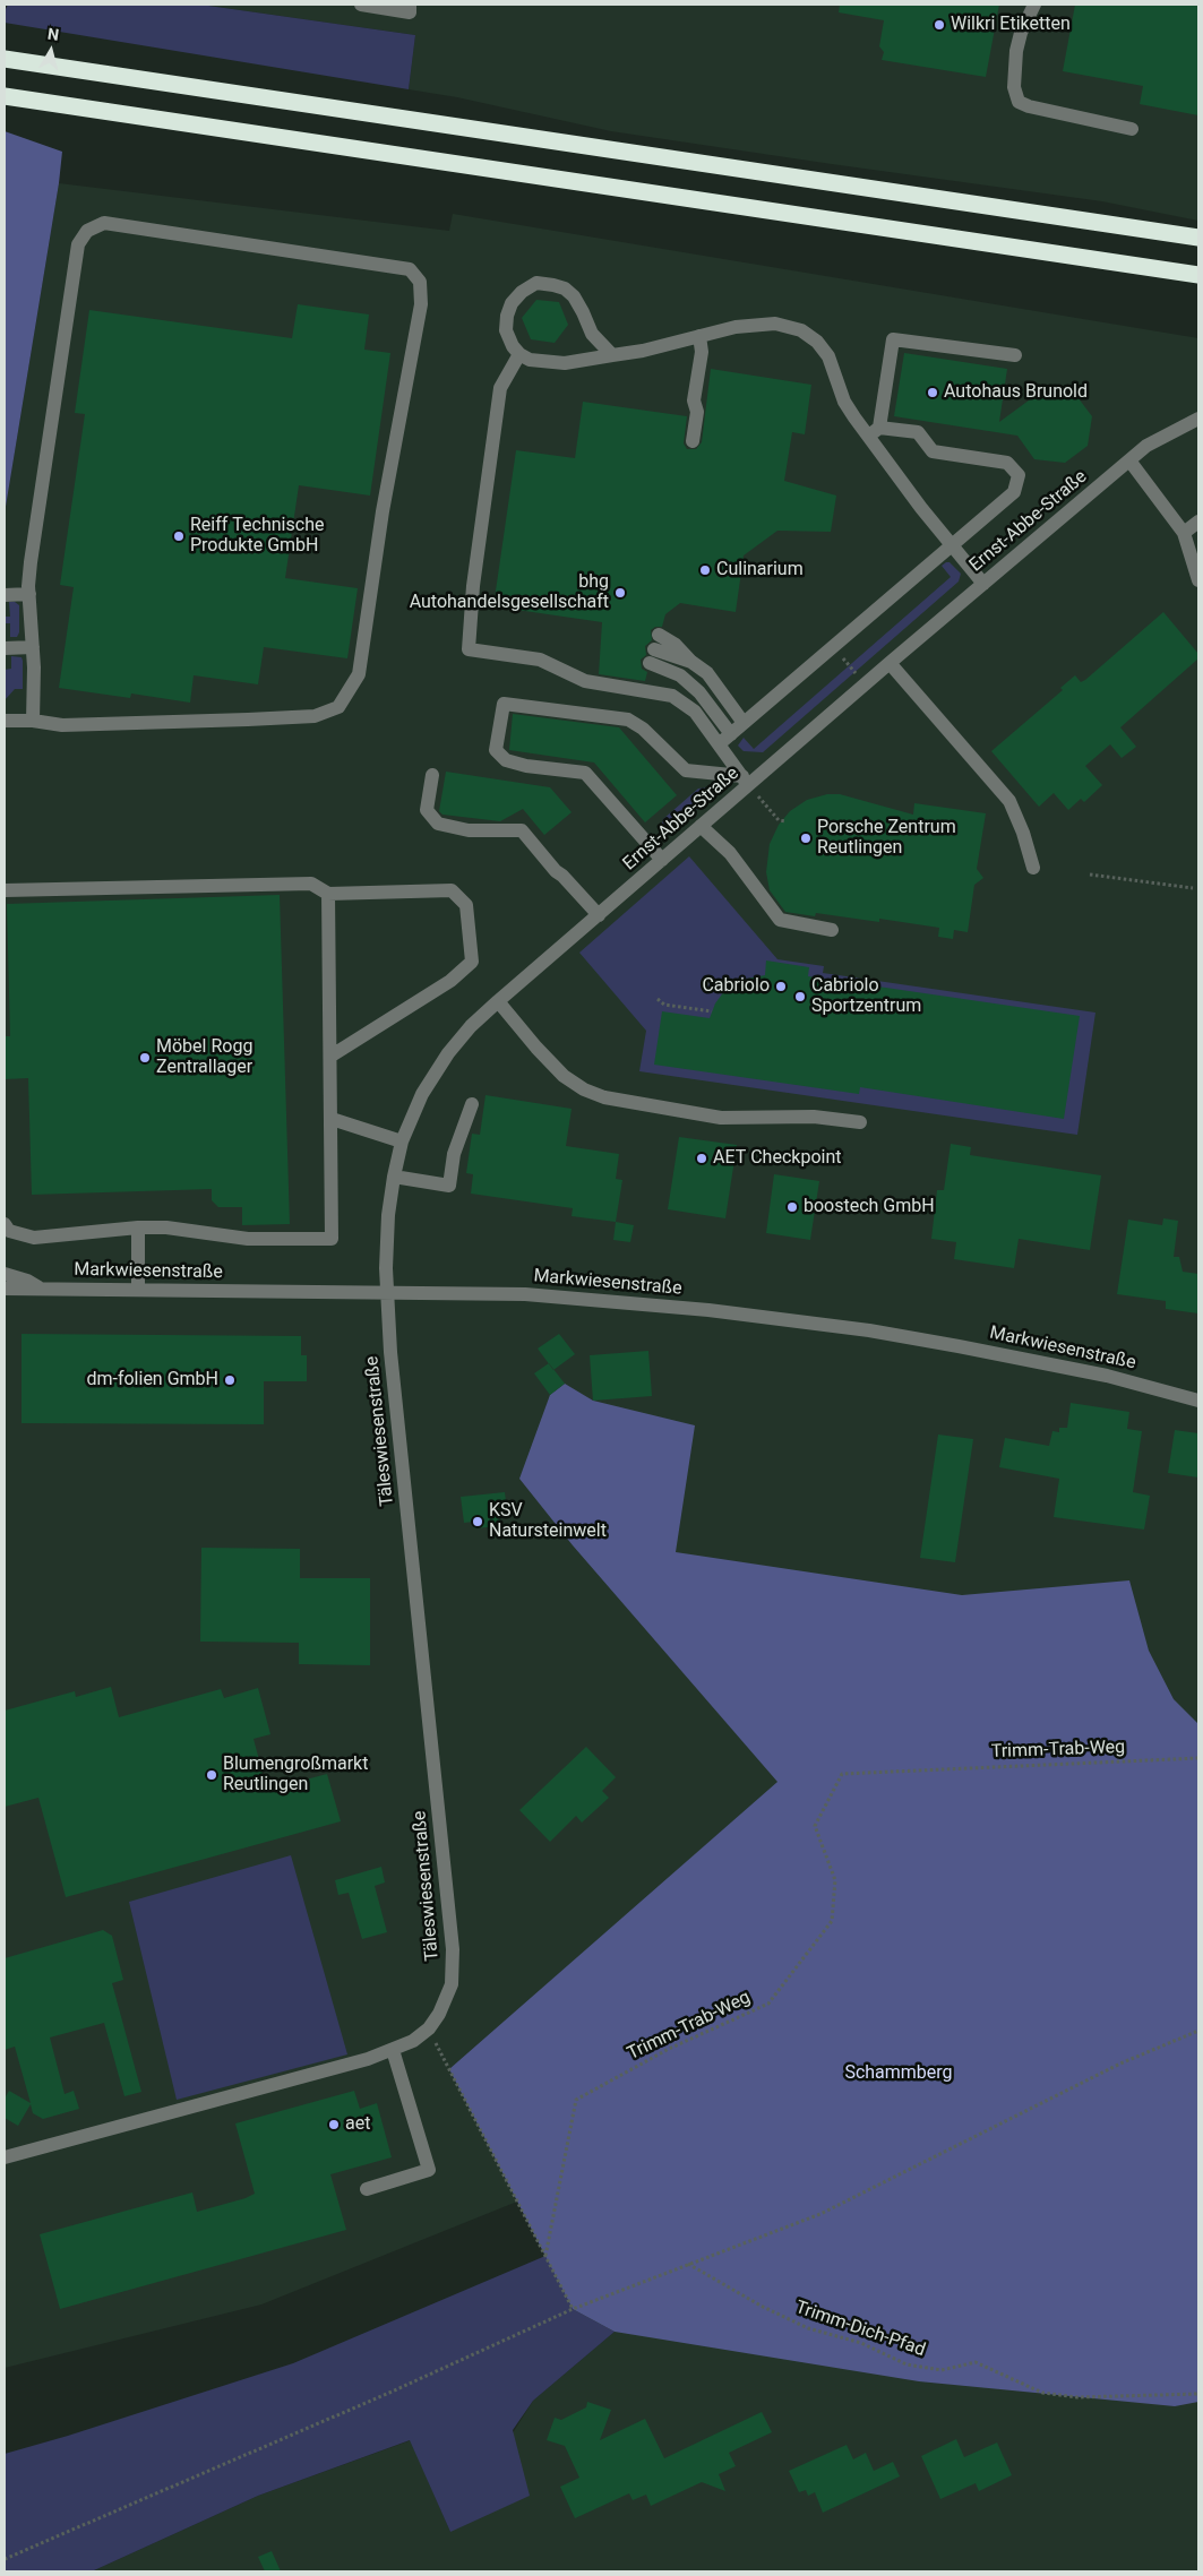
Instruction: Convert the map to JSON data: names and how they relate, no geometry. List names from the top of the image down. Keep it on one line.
{"streets":{"street":["Ernst-Abbe-Straße","Markwiesenstraße","Täleswiesenstraße"],"path":["Trimm-Trab-Weg","Trimm-Dich-Pfad"]},"crossings":[["Ernst-Abbe-Straße","Markwiesenstraße"],["Ernst-Abbe-Straße","Täleswiesenstraße"],["Markwiesenstraße","Täleswiesenstraße"]],"parks":["Schammberg"],"places":["Wilkri Etiketten","Autohaus Brunold","Reiff Technische Produkte GmbH","Culinarium","bhg Autohandelsgesellschaft","Porsche Zentrum Reutlingen","Cabriolo","Cabriolo Sportzentrum","Möbel Rogg Zentrallager","AET Checkpoint","boostech GmbH","dm-folien GmbH","KSV Natursteinwelt","Blumengroßmarkt Reutlingen","aet"],"north":"top"}
